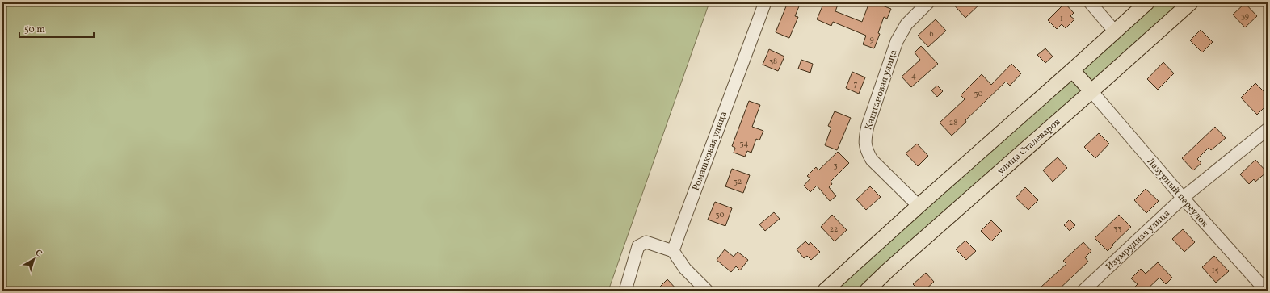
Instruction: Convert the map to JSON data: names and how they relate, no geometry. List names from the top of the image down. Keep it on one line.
{"streets":{"main road":["улица Сталеваров"],"street":["Каштановая улица","Ромашковая улица","Лазурный переулок","Изумрудная улица"]},"crossings":[["улица Сталеваров","Лазурный переулок"],["Лазурный переулок","Изумрудная улица"]],"house_numbers":["39","1","6","9","38","4","7","30","28","34","3","32","30","33","22","15"],"scale_bar":"50 m","north":"top right"}
